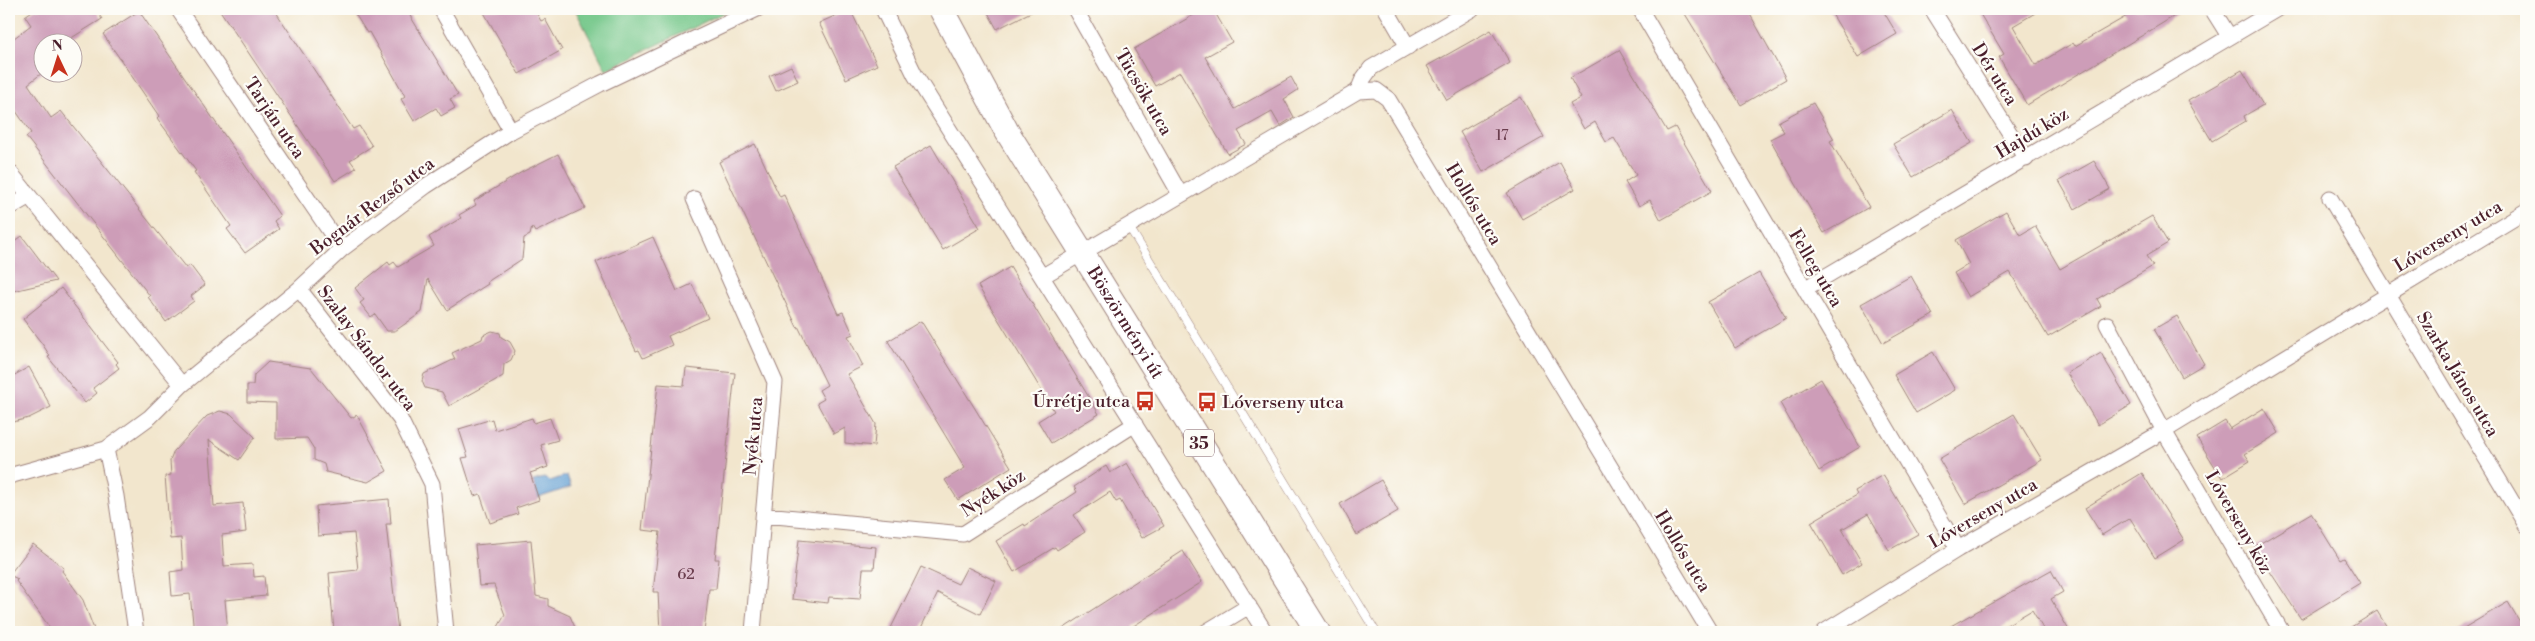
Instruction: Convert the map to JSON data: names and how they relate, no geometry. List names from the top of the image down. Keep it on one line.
{"streets":{"main road":["Böszörményi út","35"],"street":["Dér utca","Tücsök utca","Tarján utca","Hajdú köz","Hollós utca","Bognár Rezső utca","Lóverseny utca","Felleg utca","Szalay Sándor utca","Szarka János utca","Nyék utca","Nyék köz","Lóverseny köz"]},"crossings":[["Dér utca","Hajdú köz"],["Tarján utca","Bognár Rezső utca"],["Hajdú köz","Felleg utca"],["Bognár Rezső utca","Szalay Sándor utca"],["Lóverseny utca","Felleg utca"],["Lóverseny utca","Szarka János utca"],["Lóverseny utca","Lóverseny köz"],["Nyék utca","Nyék köz"]],"places":{"bus stop":["Úrrétje utca","Lóverseny utca"]},"house_numbers":["17","62"],"north":"top"}
